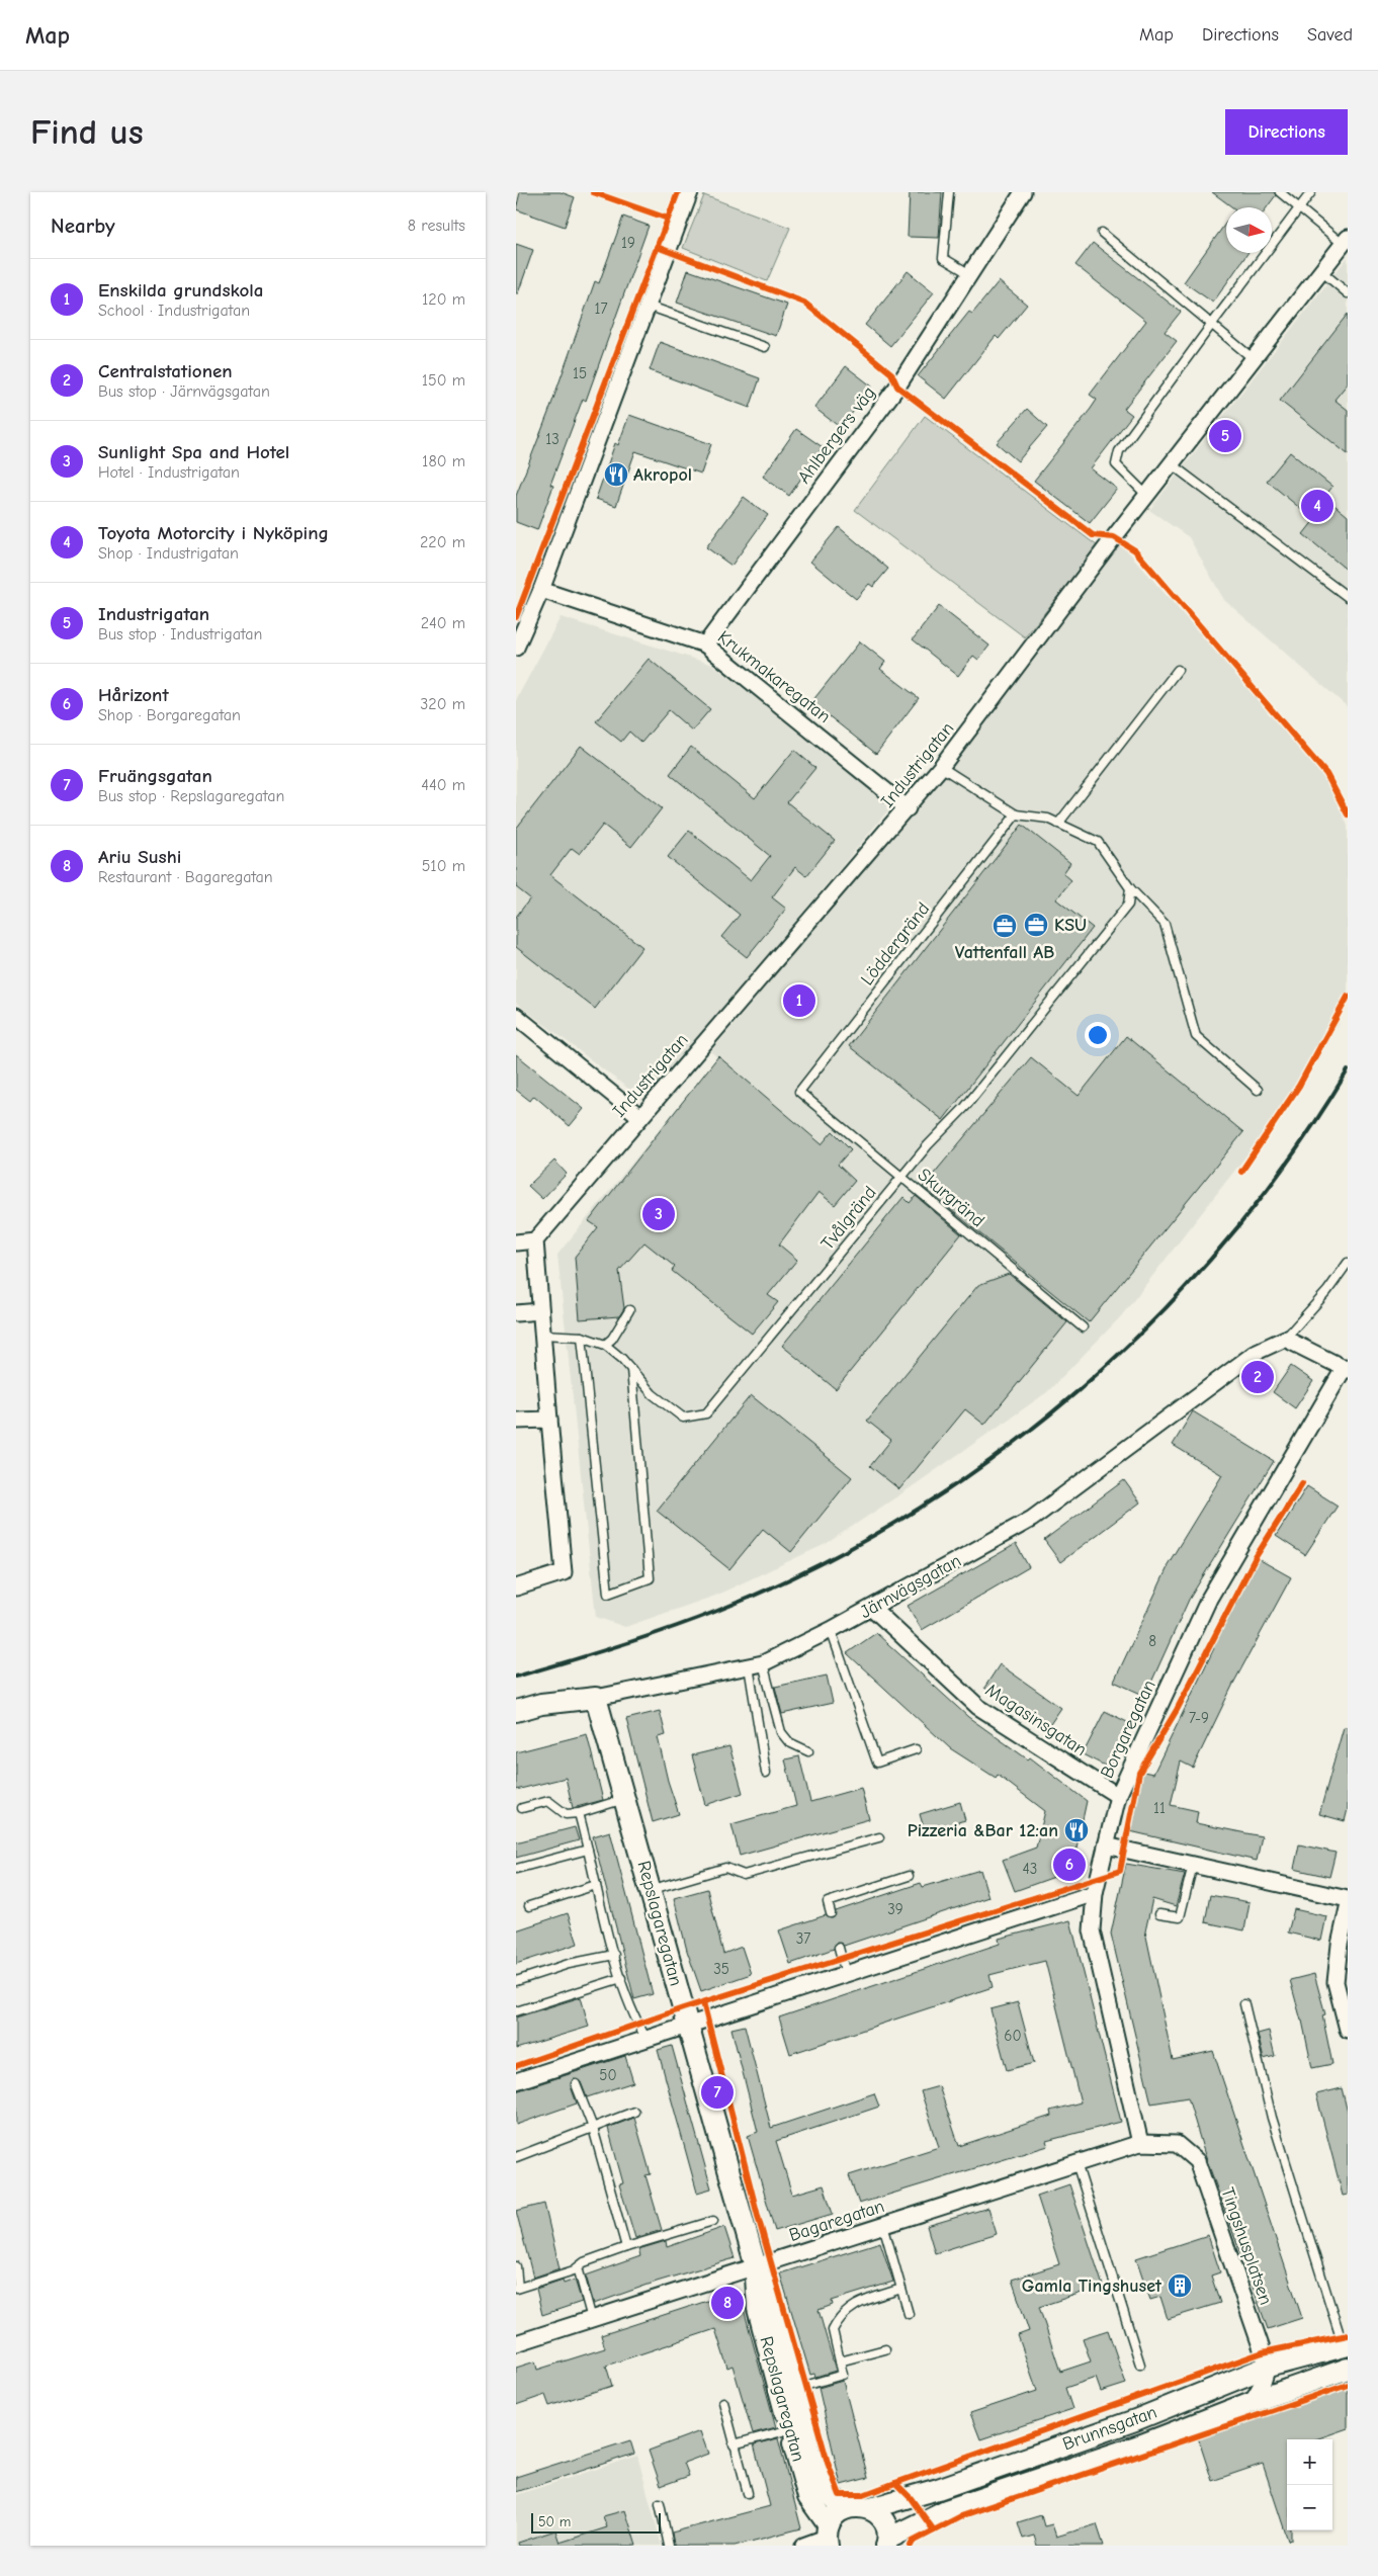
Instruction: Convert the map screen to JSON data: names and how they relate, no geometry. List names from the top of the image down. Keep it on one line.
{"streets":{"main road":["Järnvägsgatan","Repslagaregatan","Brunnsgatan"],"street":["Ahlbergers väg","Krukmakaregatan","Industrigatan","Magasinsgatan","Borgaregatan","Bagaregatan","Tingshusplatsen"],"lane":["Löddergränd","Skurgränd","Tvålgränd"]},"crossings":[["Ahlbergers väg","Krukmakaregatan"],["Krukmakaregatan","Industrigatan"],["Löddergränd","Skurgränd"],["Skurgränd","Tvålgränd"],["Järnvägsgatan","Magasinsgatan"],["Järnvägsgatan","Repslagaregatan"],["Magasinsgatan","Borgaregatan"],["Borgaregatan","Bagaregatan"],["Borgaregatan","Tingshusplatsen"],["Repslagaregatan","Bagaregatan"],["Repslagaregatan","Brunnsgatan"],["Bagaregatan","Tingshusplatsen"],["Tingshusplatsen","Brunnsgatan"]],"places":{"restaurant":["Akropol","Pizzeria &Bar 12:an"],"office":["KSU","Vattenfall AB"],"building":["Gamla Tingshuset"]},"house_numbers":["19","17","15","13","8","7-9","11","43","39","37","35","60","50"],"scale_bar":"50 m","north":"right","page":{"header":"Map","nav":["Map","Directions","Saved"],"buttons":"Directions","title":"Find us","heading":["Nearby","8 results"],"list":[{"mark":"1","name":"Enskilda grundskola","note":"School · Industrigatan","value":"120 m"},{"mark":"2","name":"Centralstationen","note":"Bus stop · Järnvägsgatan","value":"150 m"},{"mark":"3","name":"Sunlight Spa and Hotel","note":"Hotel · Industrigatan","value":"180 m"},{"mark":"4","name":"Toyota Motorcity i Nyköping","note":"Shop · Industrigatan","value":"220 m"},{"mark":"5","name":"Industrigatan","note":"Bus stop · Industrigatan","value":"240 m"},{"mark":"6","name":"Hårizont","note":"Shop · Borgaregatan","value":"320 m"},{"mark":"7","name":"Fruängsgatan","note":"Bus stop · Repslagaregatan","value":"440 m"},{"mark":"8","name":"Ariu Sushi","note":"Restaurant · Bagaregatan","value":"510 m"}],"pins":["5","4","1","3","2","6","7","8"],"map_buttons":["+","−"],"scale":"50 m"}}
